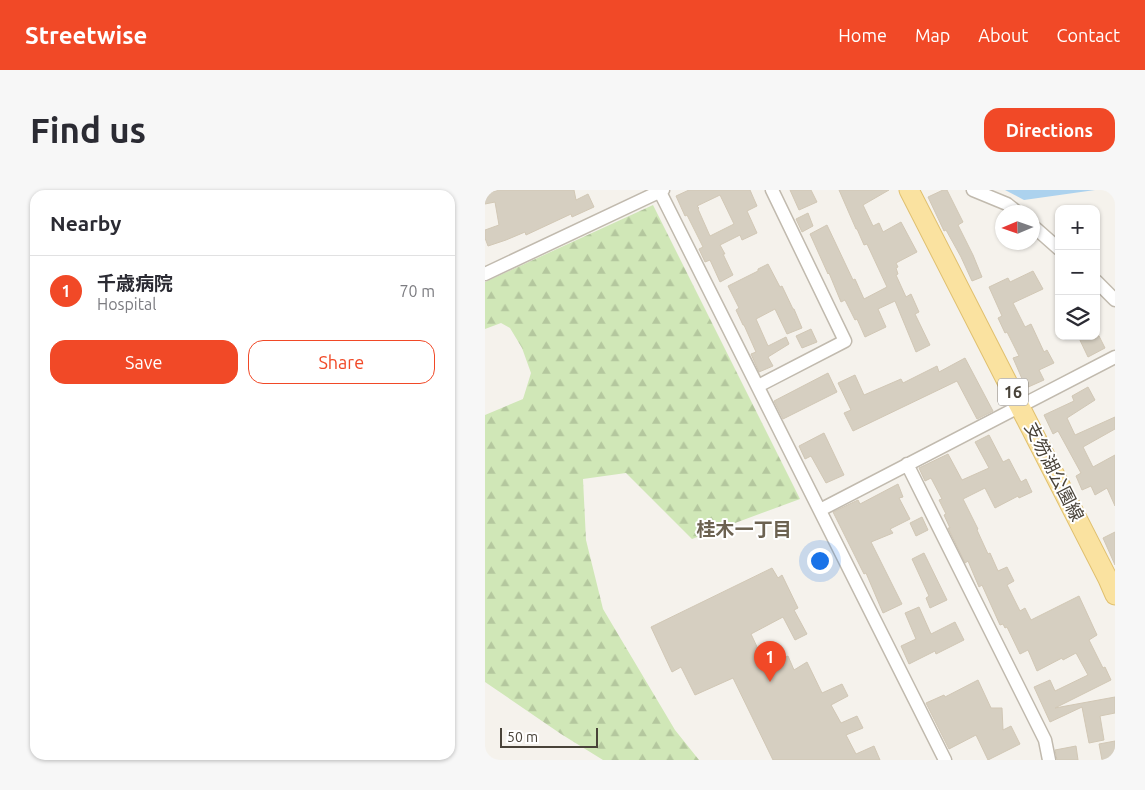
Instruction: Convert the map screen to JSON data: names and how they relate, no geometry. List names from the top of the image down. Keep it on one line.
{"streets":{"main road":["16","支笏湖公園線"]},"districts":["桂木一丁目"],"scale_bar":"50 m","north":"left","page":{"header":"Streetwise","nav":["Home","Map","About","Contact"],"buttons":["Directions",["Save","Share"]],"title":"Find us","heading":"Nearby","map_buttons":["+","−"],"list":[{"mark":"1","name":"千歳病院","note":"Hospital","value":"70 m"}],"pins":"1","scale":"50 m"}}
